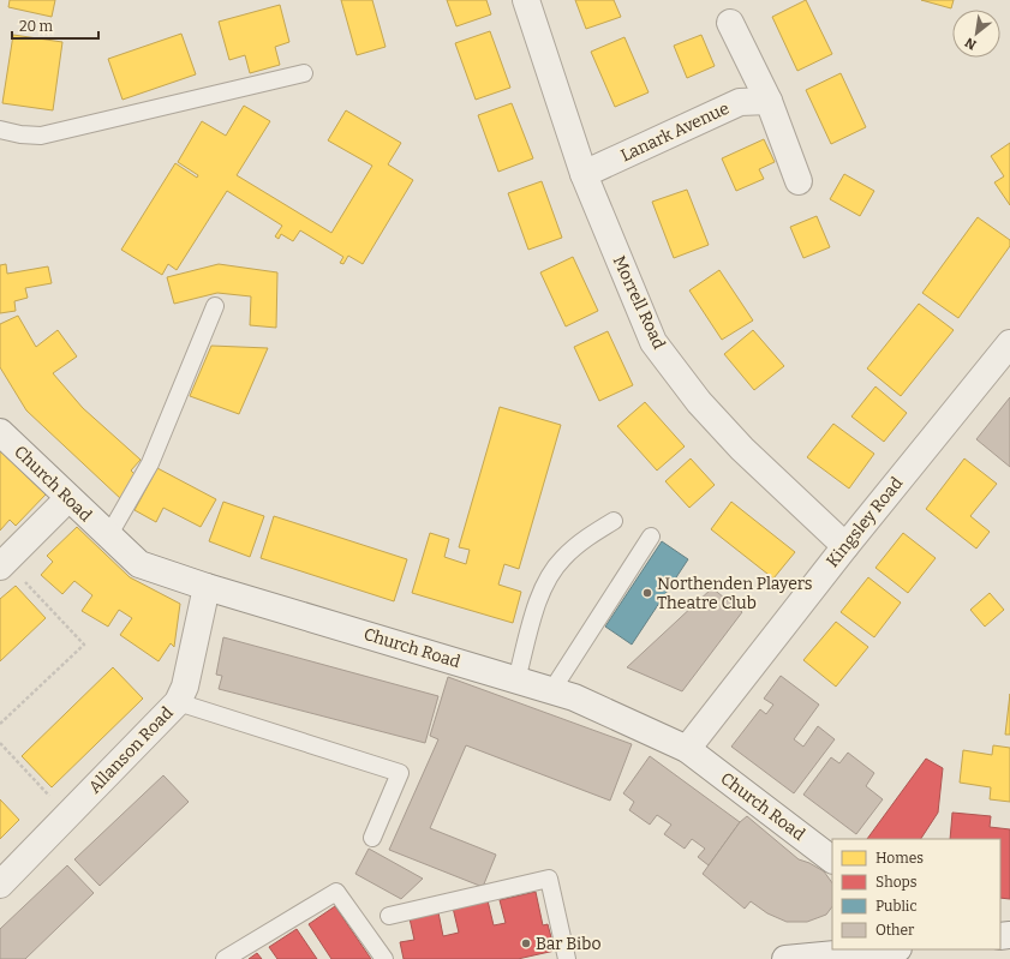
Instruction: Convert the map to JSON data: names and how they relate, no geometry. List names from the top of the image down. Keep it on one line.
{"streets":{"street":["Lanark Avenue","Morrell Road","Church Road","Kingsley Road","Allanson Road"]},"crossings":[["Lanark Avenue","Morrell Road"],["Morrell Road","Kingsley Road"],["Church Road","Kingsley Road"],["Church Road","Allanson Road"]],"places":["Northenden Players Theatre Club","Bar Bibo"],"legend":["Homes","Shops","Public","Other"],"scale_bar":"20 m","north":"bottom left"}
